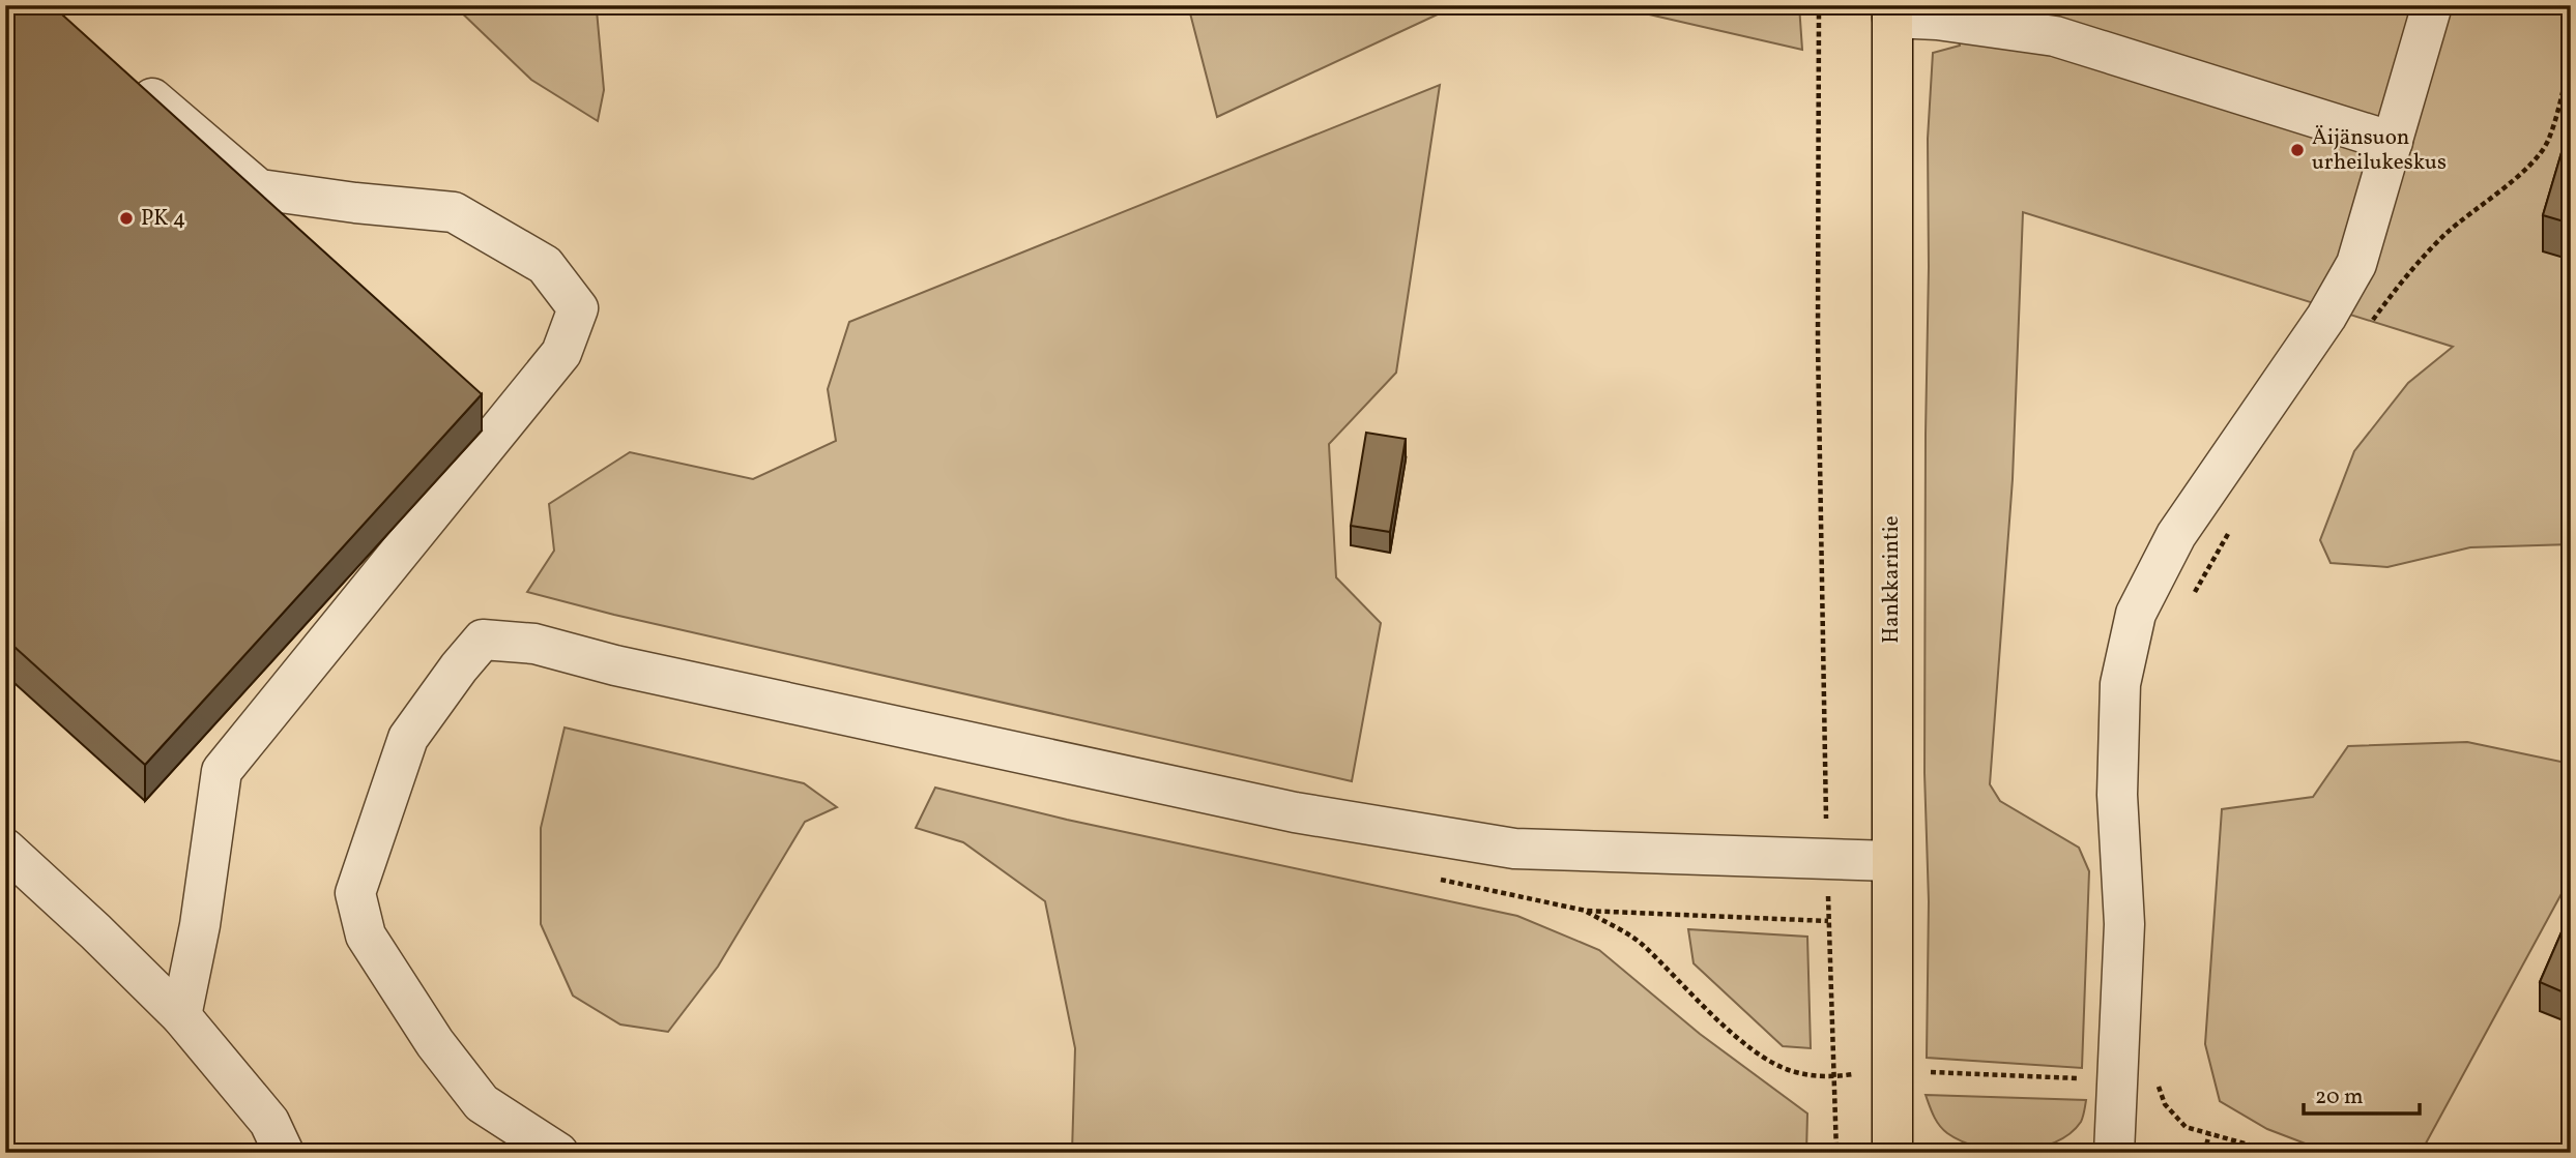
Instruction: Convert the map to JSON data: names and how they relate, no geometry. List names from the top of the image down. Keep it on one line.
{"streets":{"main road":["Hankkarintie"]},"places":["Äijänsuon urheilukeskus","PK 4"],"scale_bar":"20 m"}
